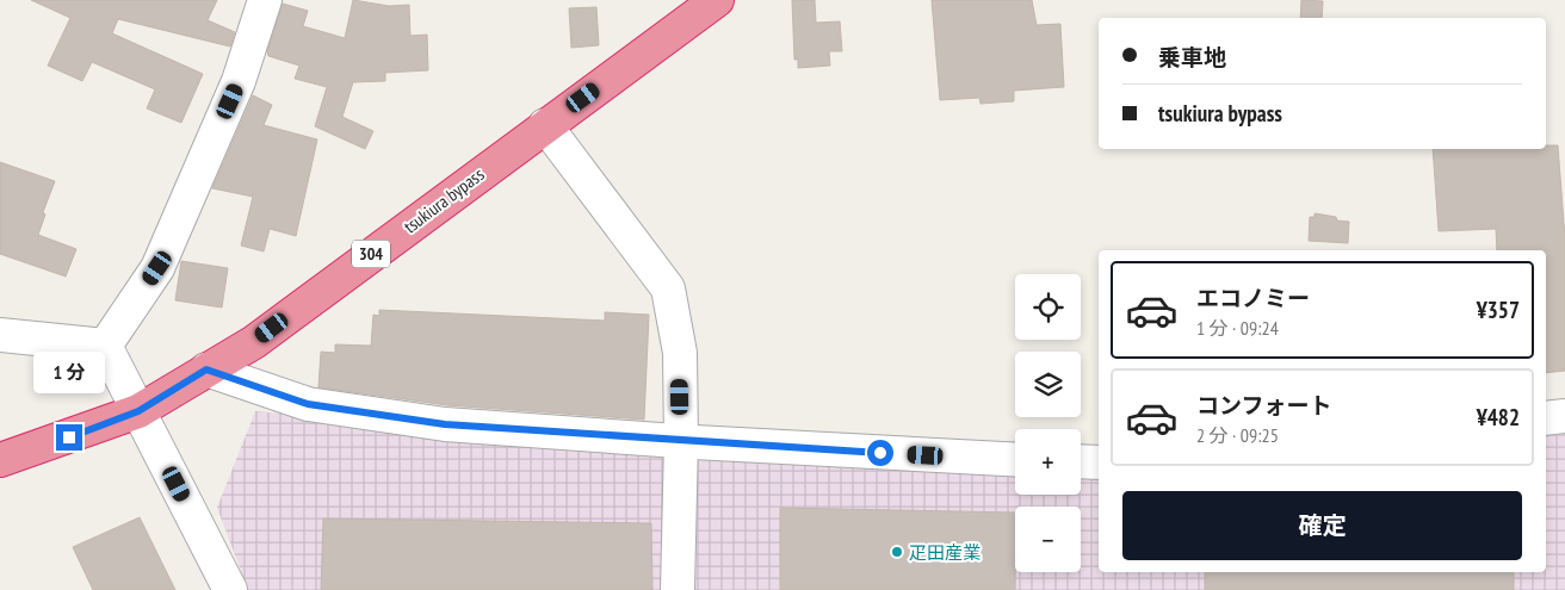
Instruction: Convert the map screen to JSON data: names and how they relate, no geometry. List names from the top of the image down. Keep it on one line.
{"streets":{"highway":["tsukiura bypass","304"]},"places":["疋田産業"],"page":{"banner":["乗車地","tsukiura bypass"],"list":[{"name":"エコノミー","note":"1 分 · 09:24","value":"¥357"},{"name":"コンフォート","note":"2 分 · 09:25","value":"¥482"}],"map_buttons":["+","−"],"bubble":"1 分","buttons":"確定"}}
